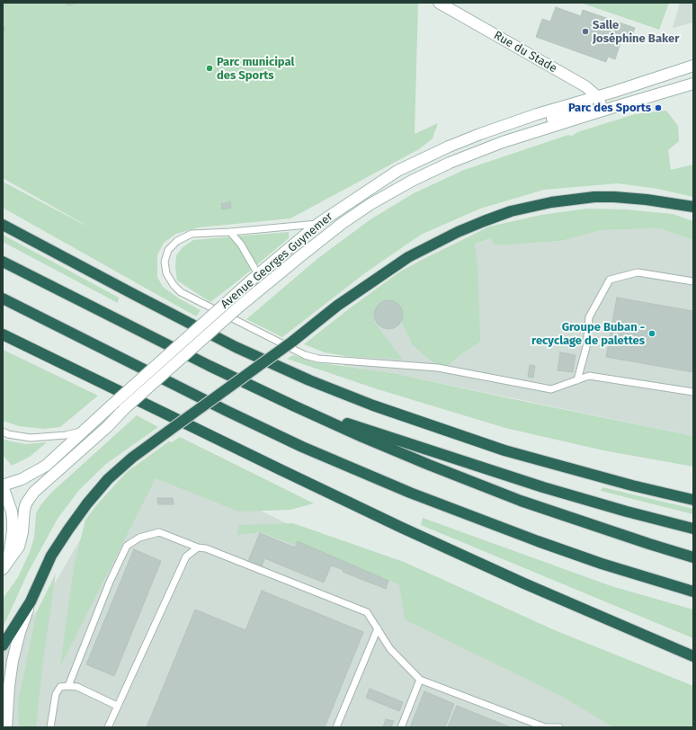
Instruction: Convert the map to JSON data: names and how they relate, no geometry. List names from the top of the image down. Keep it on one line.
{"streets":{"main road":["Rue du Stade","Avenue Georges Guynemer"]},"crossings":[["Rue du Stade","Avenue Georges Guynemer"]],"places":["Salle Joséphine Baker","Parc municipal des Sports","Parc des Sports","Groupe Buban - recyclage de palettes"]}
